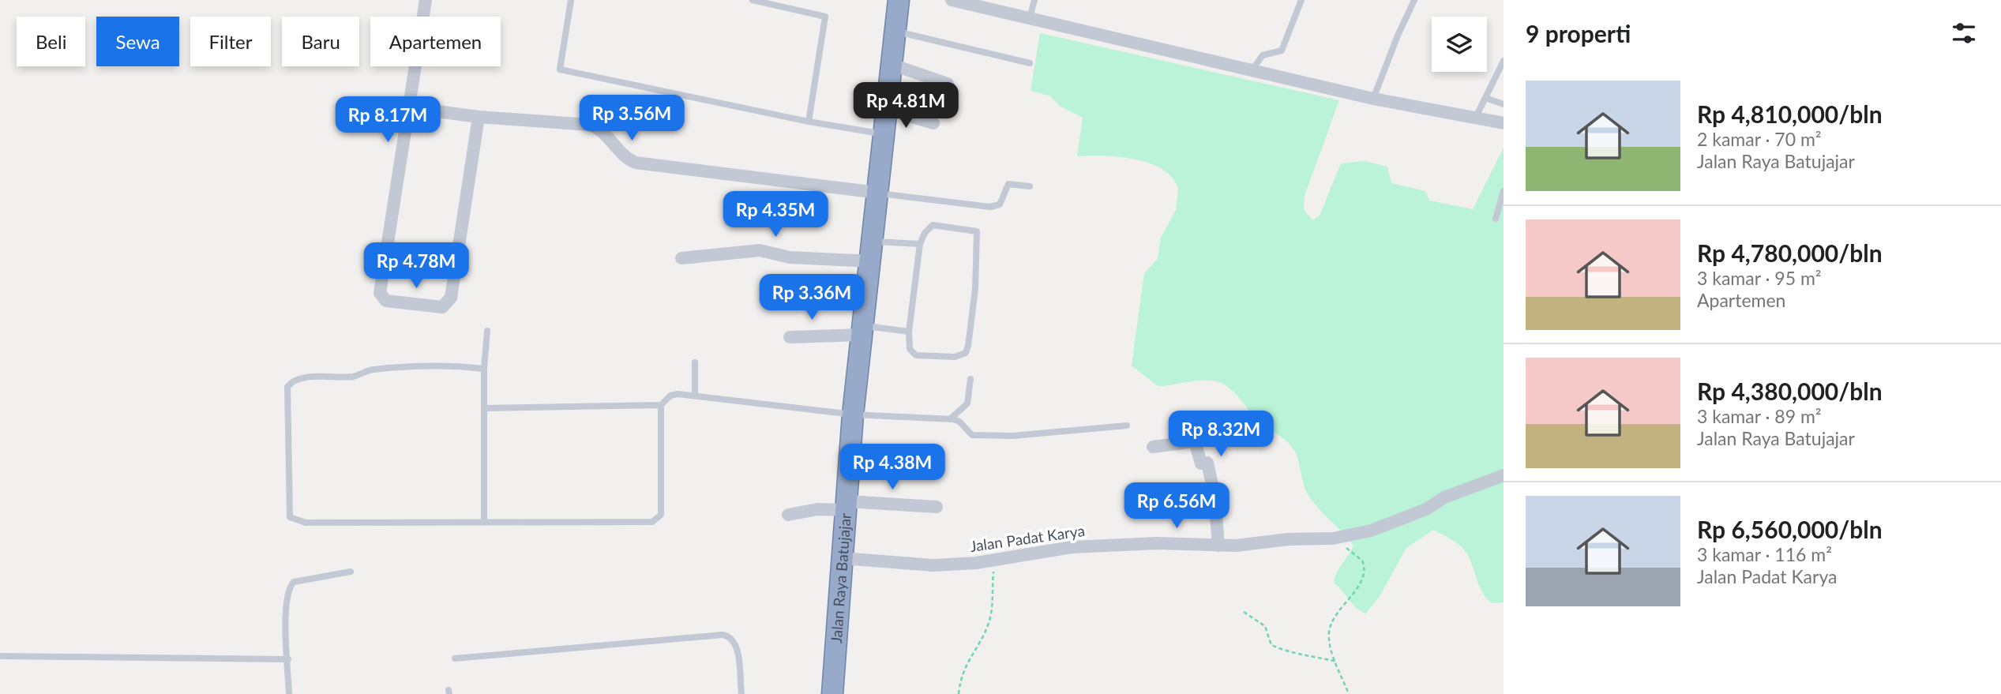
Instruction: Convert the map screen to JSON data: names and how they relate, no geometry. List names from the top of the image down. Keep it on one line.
{"streets":{"highway":["Jalan Raya Batujajar"],"street":["Jalan Padat Karya"]},"crossings":[["Jalan Padat Karya","Jalan Raya Batujajar"]],"page":{"heading":"9 properti","chip":["Beli","Sewa","Filter","Baru","Apartemen"],"list":[{"name":"Rp 4,810,000/bln","note":"2 kamar · 70 m² · Jalan Raya Batujajar"},{"name":"Rp 4,780,000/bln","note":"3 kamar · 95 m² · Apartemen"},{"name":"Rp 4,380,000/bln","note":"3 kamar · 89 m² · Jalan Raya Batujajar"},{"name":"Rp 6,560,000/bln","note":"3 kamar · 116 m² · Jalan Padat Karya"}],"price":["Rp 4.81M","Rp 3.56M","Rp 8.17M","Rp 4.35M","Rp 4.78M","Rp 3.36M","Rp 8.32M","Rp 4.38M","Rp 6.56M"]}}
